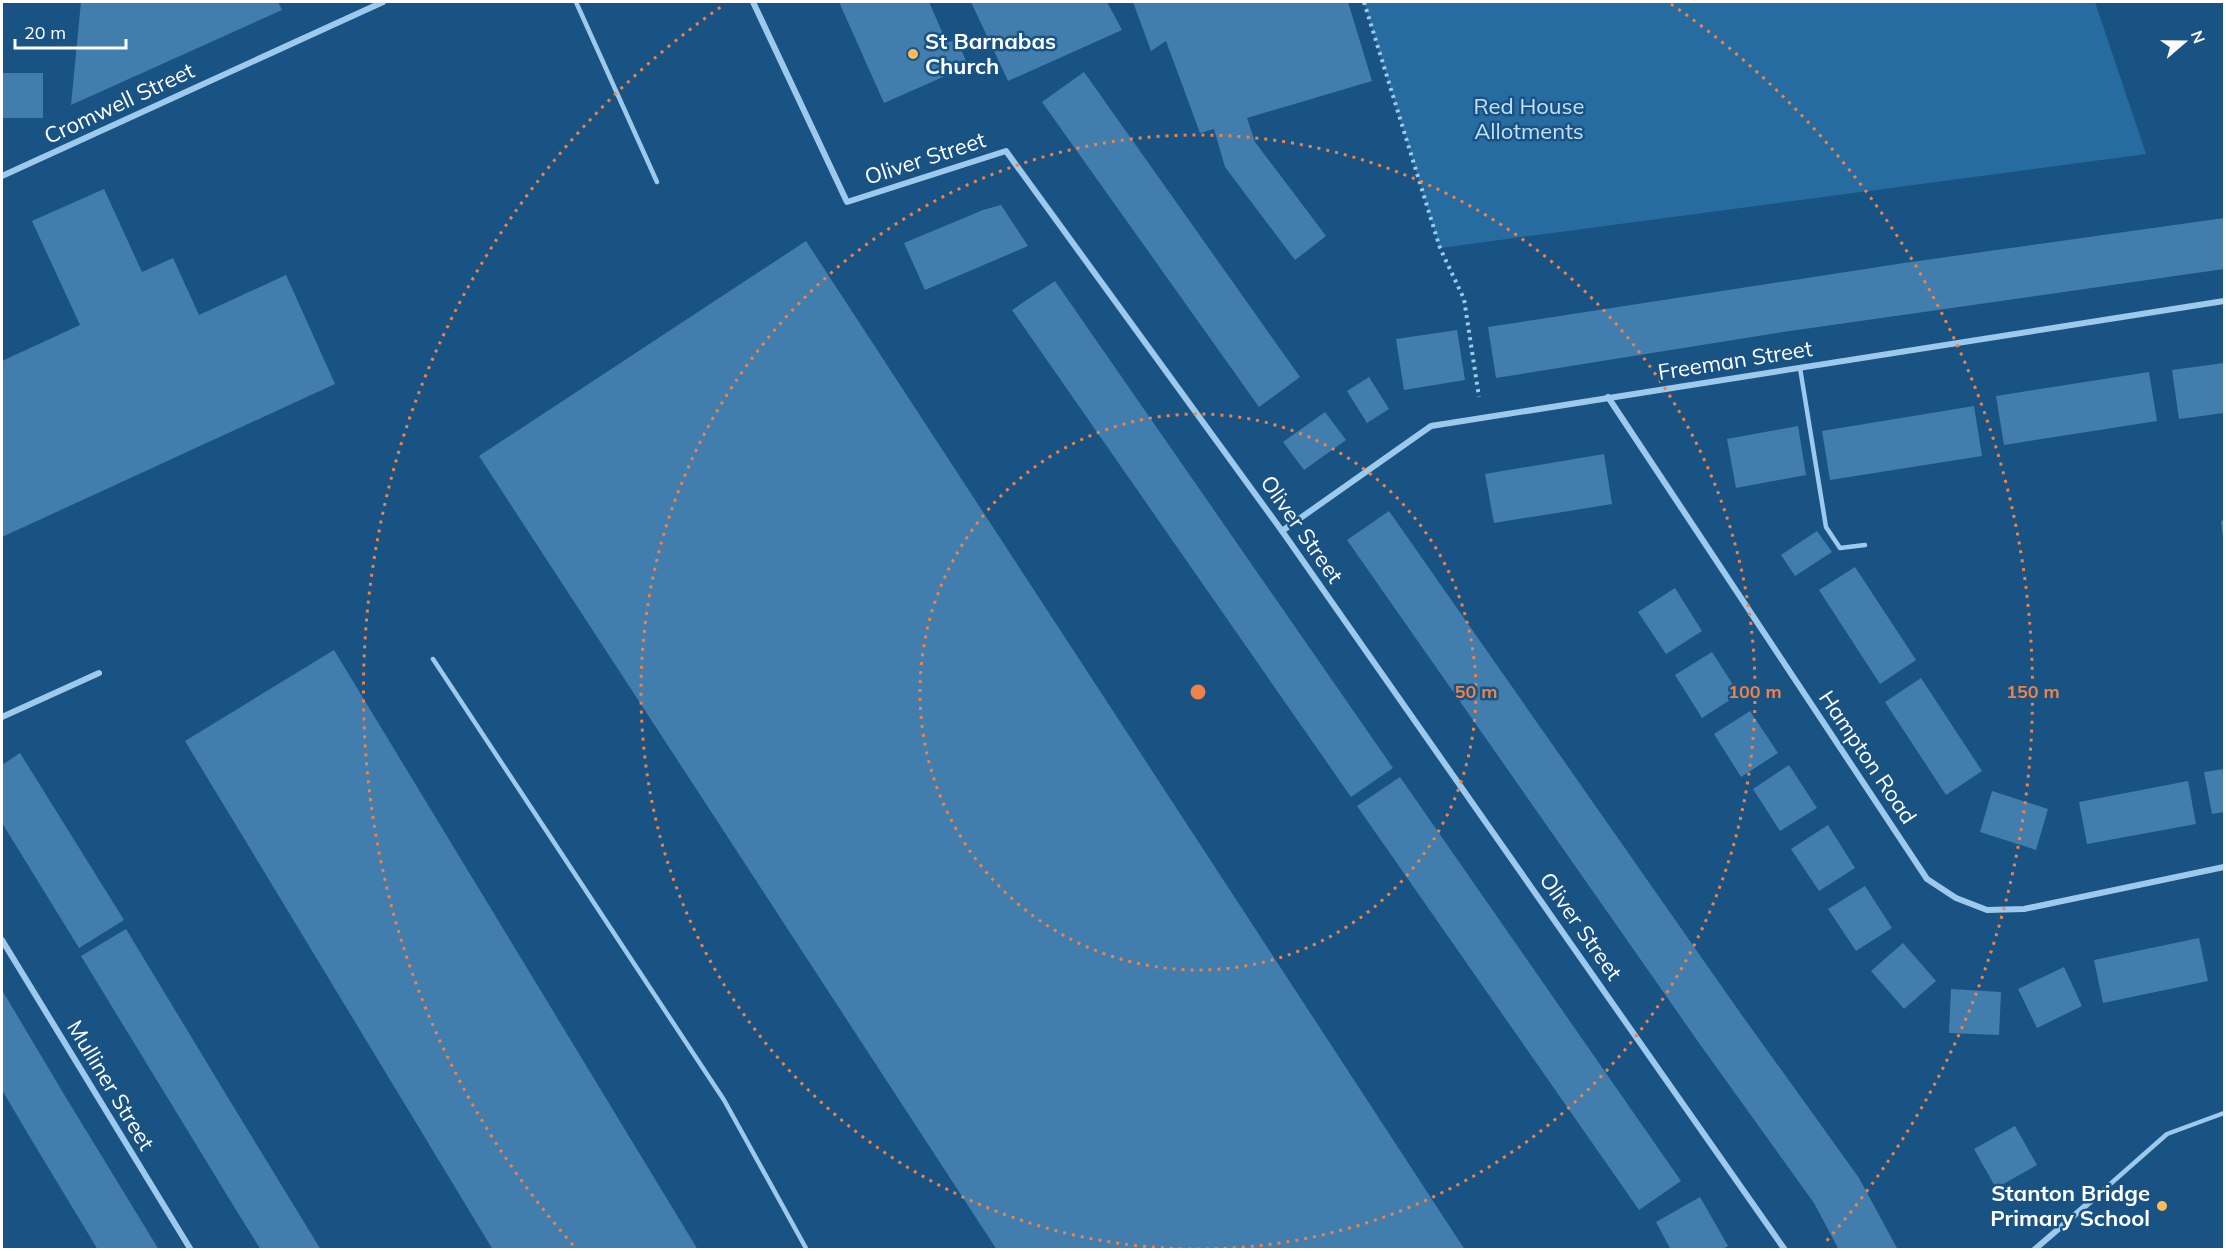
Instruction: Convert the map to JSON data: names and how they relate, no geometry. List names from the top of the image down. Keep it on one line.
{"streets":{"street":["Cromwell Street","Oliver Street","Freeman Street","Hampton Road","Mulliner Street"]},"crossings":[["Oliver Street","Freeman Street"],["Freeman Street","Hampton Road"]],"parks":["Red House Allotments"],"places":["St Barnabas Church","Stanton Bridge Primary School"],"scale_bar":"20 m","north":"right","rings":["50 m","100 m","150 m"]}
